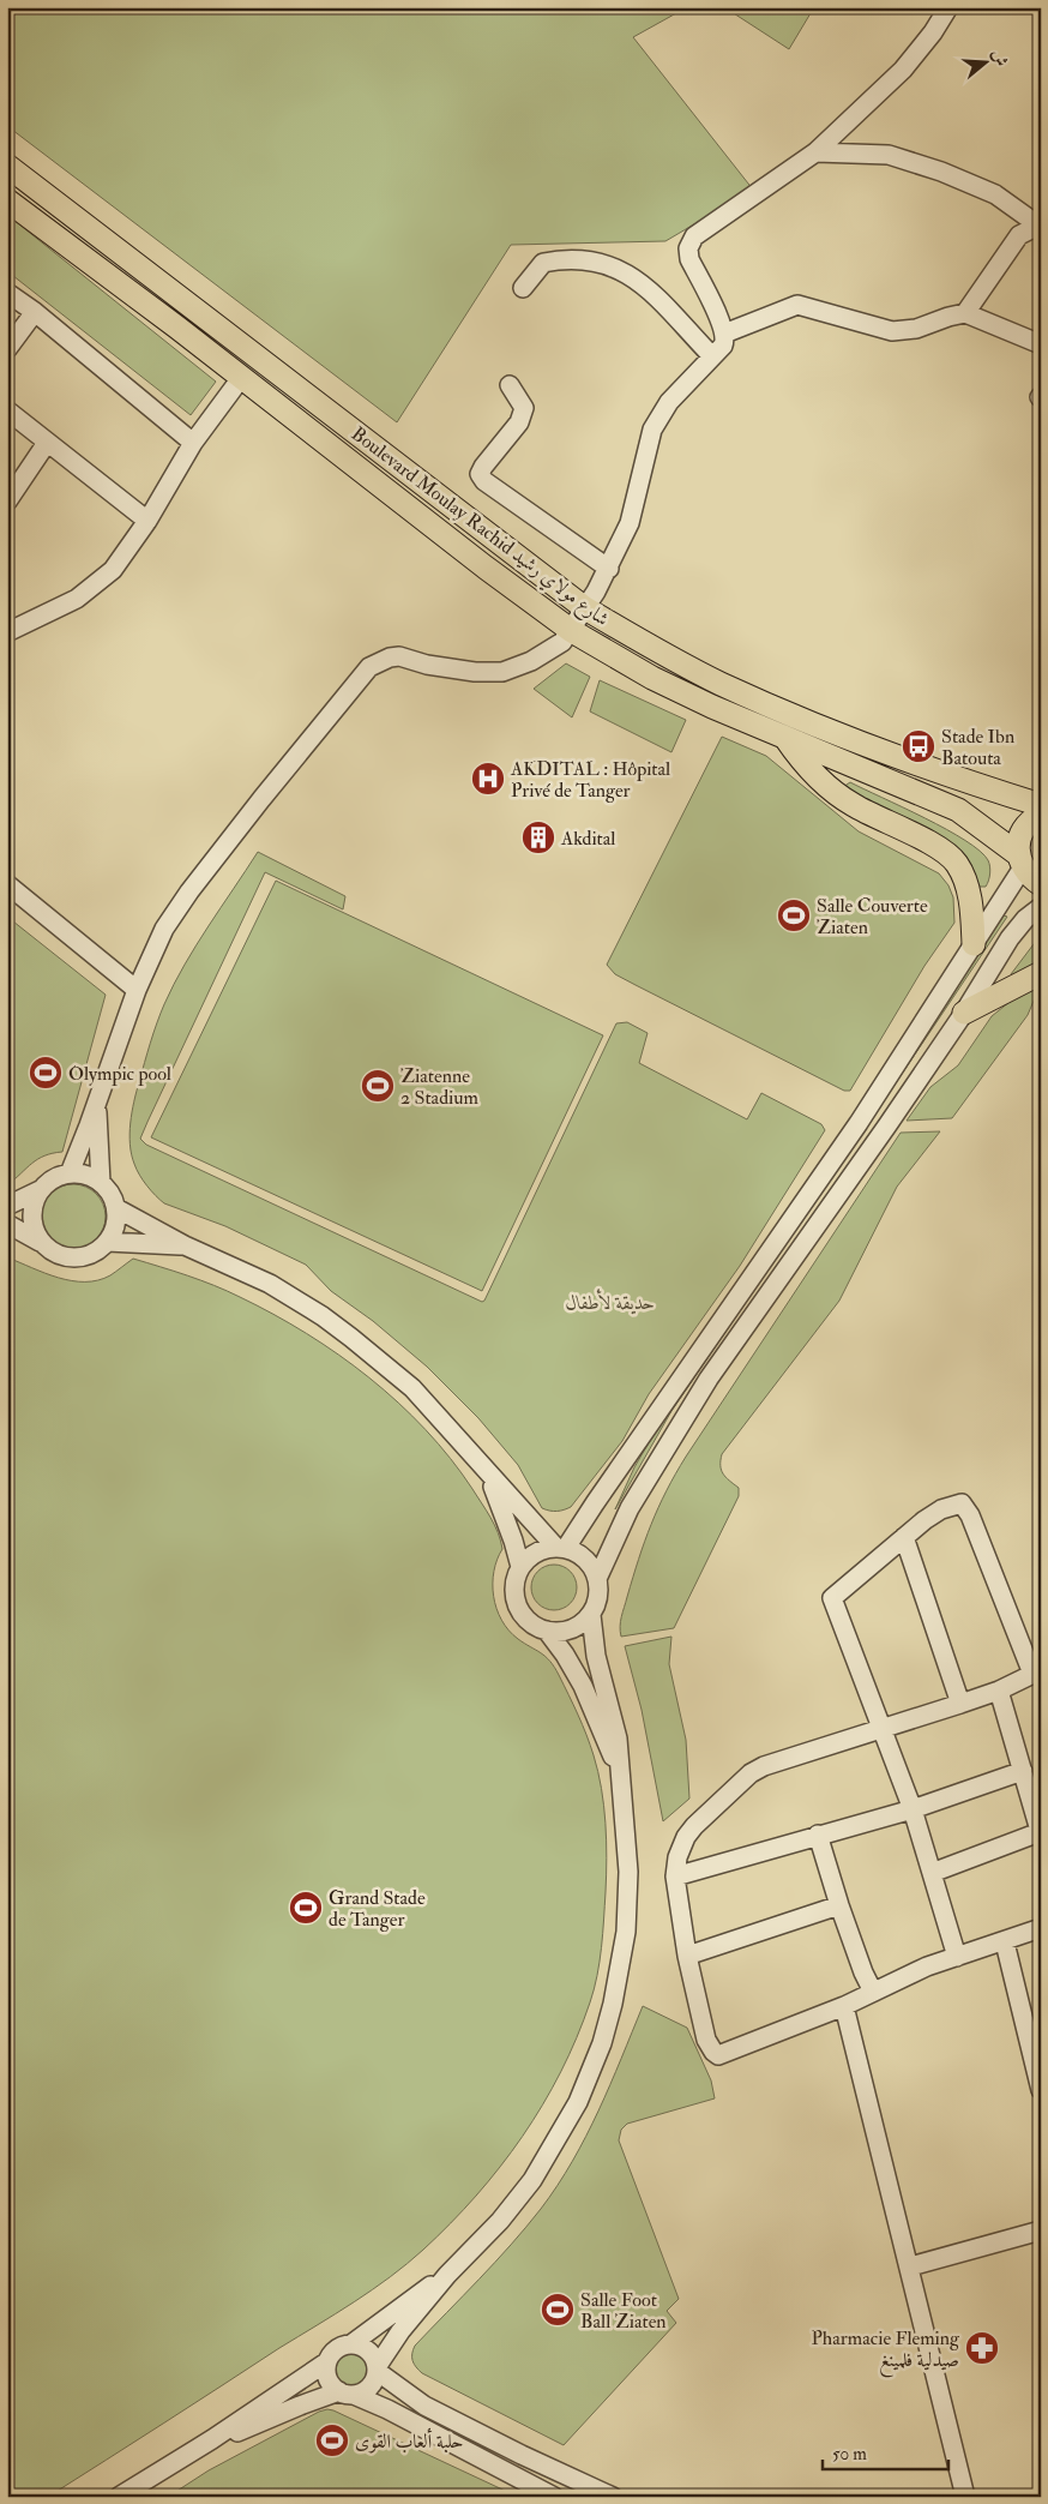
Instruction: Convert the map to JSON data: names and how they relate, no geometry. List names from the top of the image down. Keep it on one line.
{"streets":{"main road":["Boulevard Moulay Rachid شارع مولاي رشيد"]},"parks":["حديقة لأطفال"],"places":{"bus stop":["Stade Ibn Batouta"],"hospital":["AKDITAL : Hôpital Privé de Tanger"],"building":["Akdital"],"sports":["Salle Couverte Ziaten","Olympic pool","Ziatenne 2 Stadium","Grand Stade de Tanger","Salle Foot Ball Ziaten","حلبة ألعاب القوى"],"pharmacy":["Pharmacie Fleming صيدلية فلمينغ"]},"scale_bar":"50 m","north":"right"}
